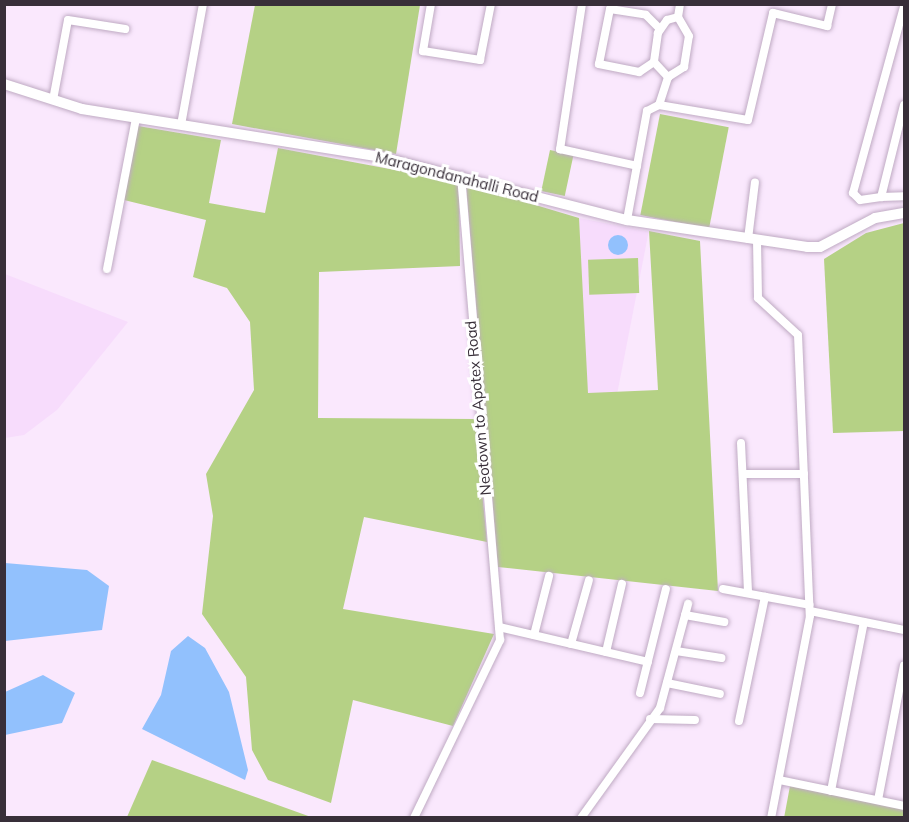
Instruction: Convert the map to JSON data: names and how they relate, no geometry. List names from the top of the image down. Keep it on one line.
{"streets":{"street":["Maragondanahalli Road","Neotown to Apotex Road"]},"crossings":[["Maragondanahalli Road","Neotown to Apotex Road"]]}
